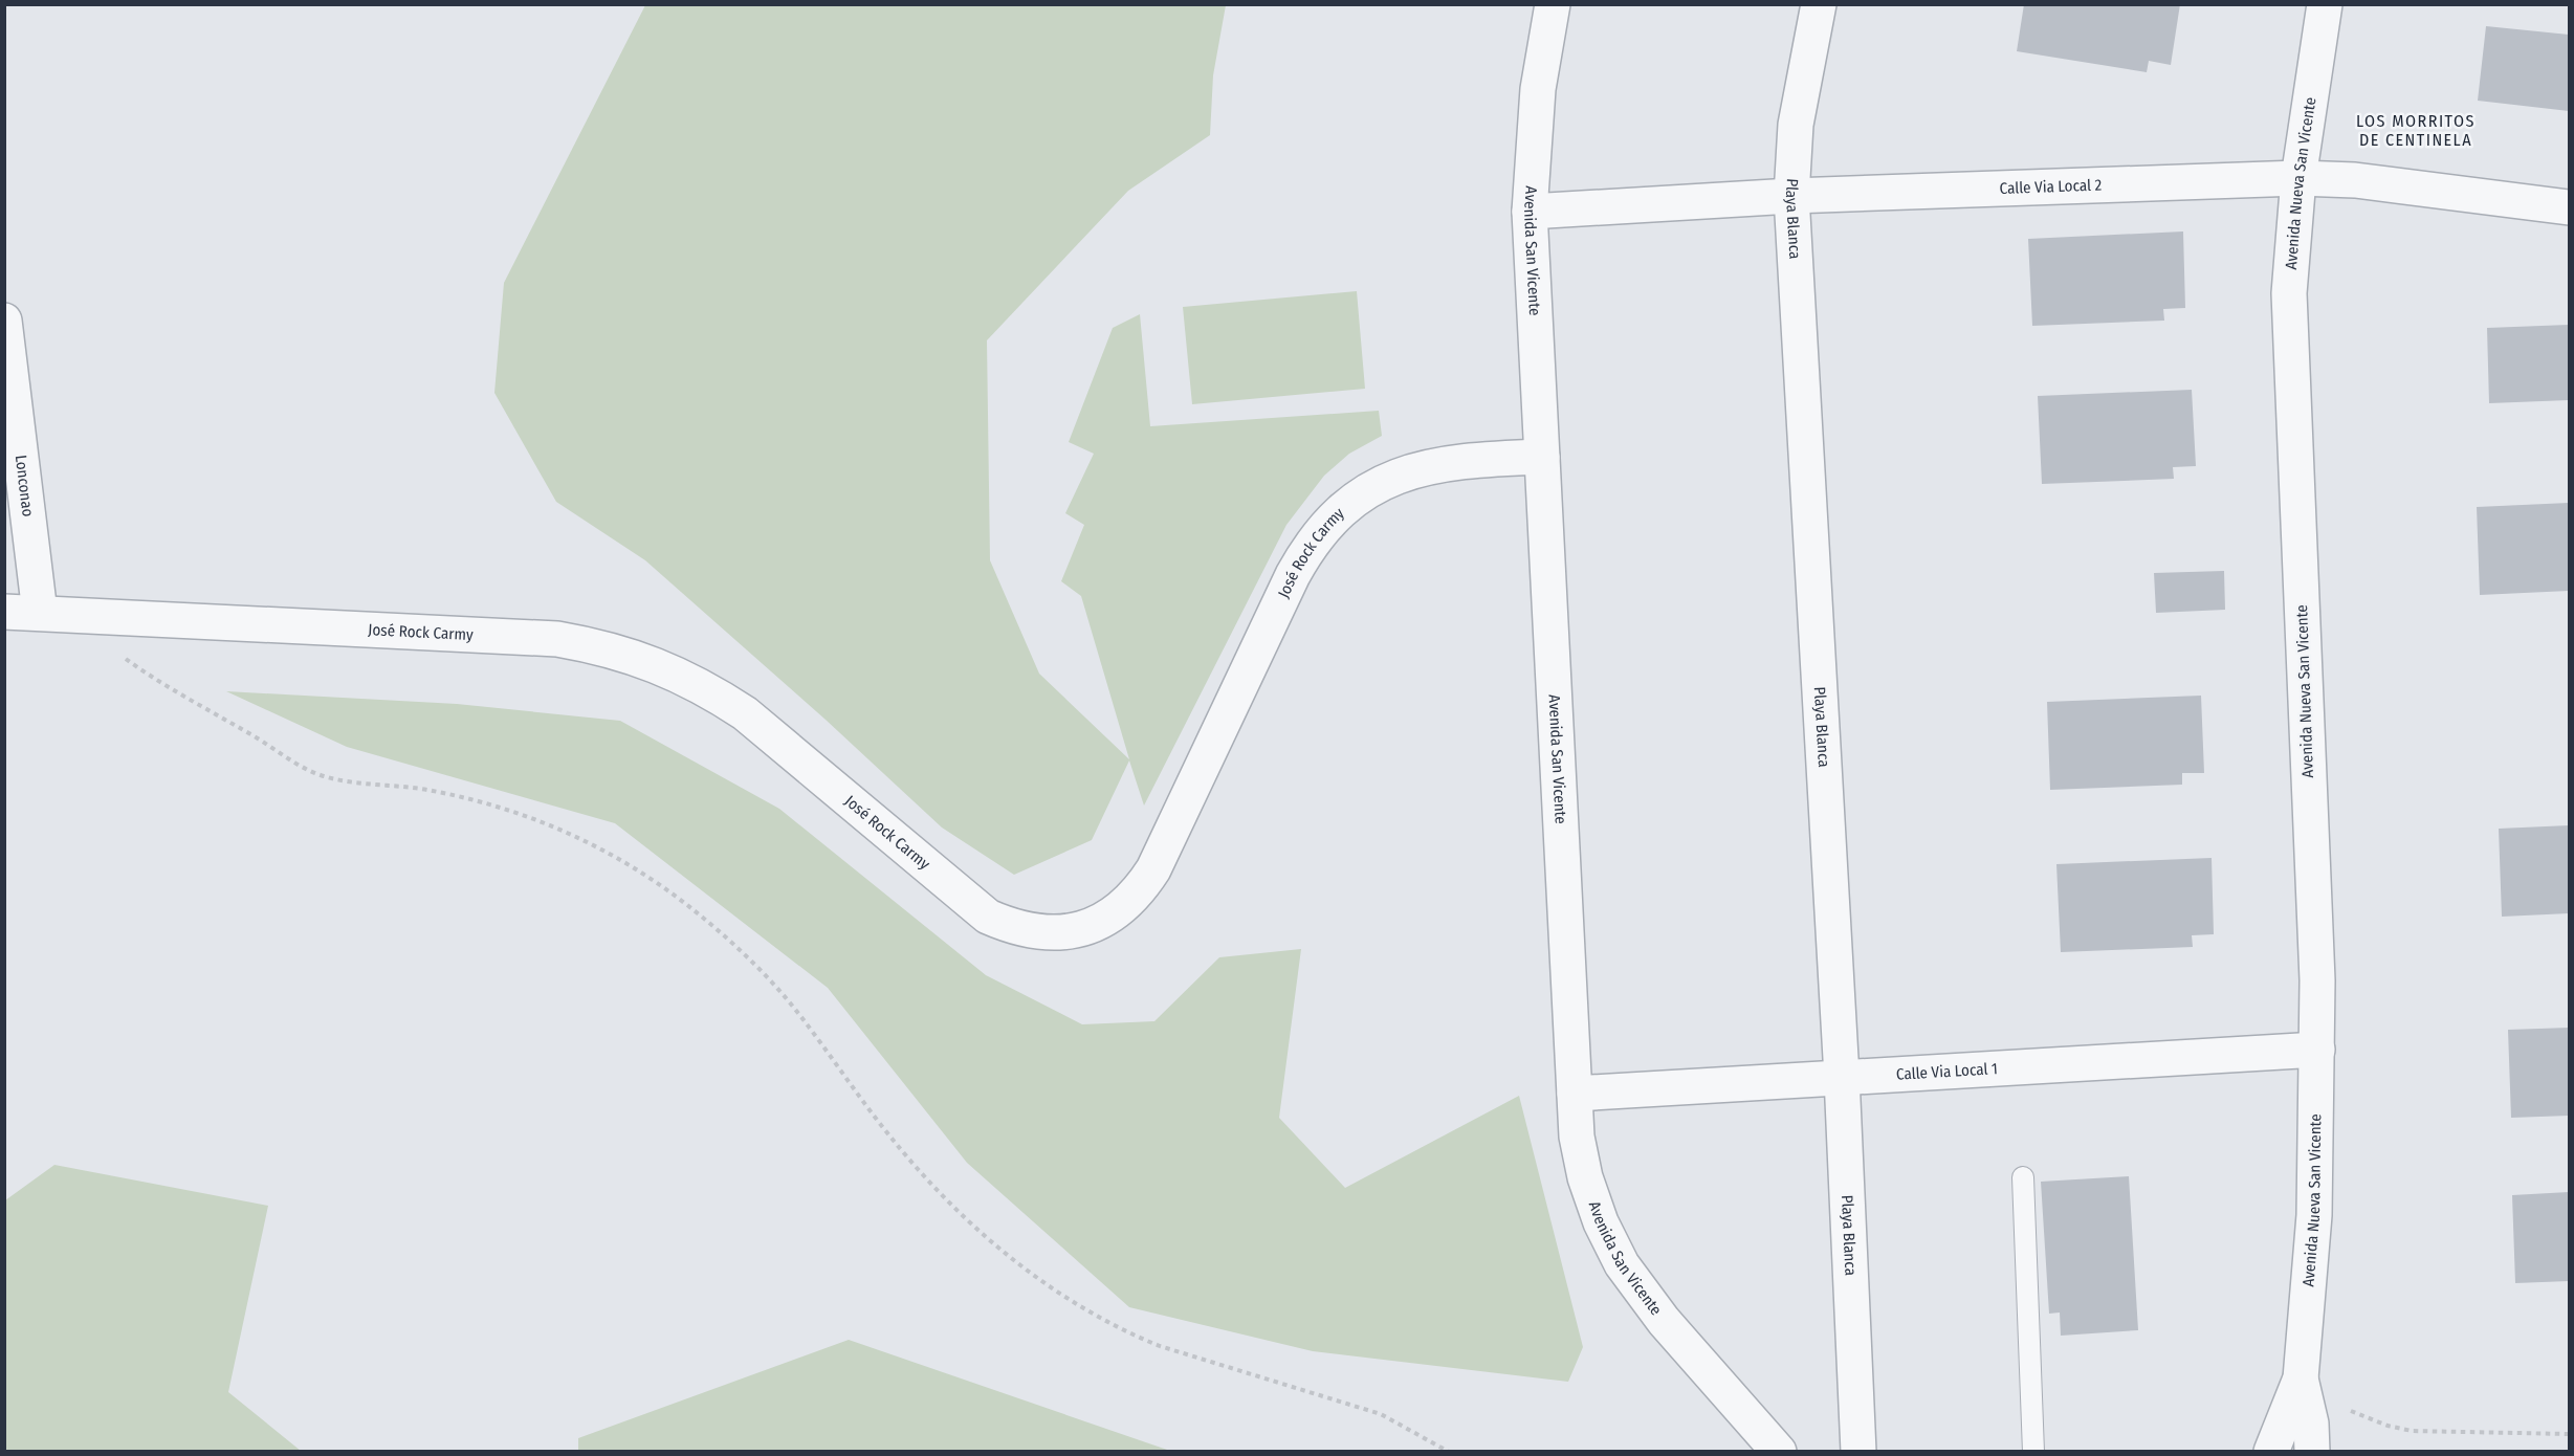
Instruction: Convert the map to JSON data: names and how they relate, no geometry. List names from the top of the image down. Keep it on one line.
{"streets":{"street":["Avenida Nueva San Vicente","Calle Via Local 2","Playa Blanca","Avenida San Vicente","Lonconao","José Rock Carmy","Calle Via Local 1"]},"crossings":[["Avenida Nueva San Vicente","Calle Via Local 2"],["Avenida Nueva San Vicente","Calle Via Local 1"],["Calle Via Local 2","Playa Blanca"],["Calle Via Local 2","Avenida San Vicente"],["Playa Blanca","Calle Via Local 1"],["Avenida San Vicente","José Rock Carmy"],["Avenida San Vicente","Calle Via Local 1"],["Lonconao","José Rock Carmy"]],"districts":["LOS MORRITOS DE CENTINELA"]}
